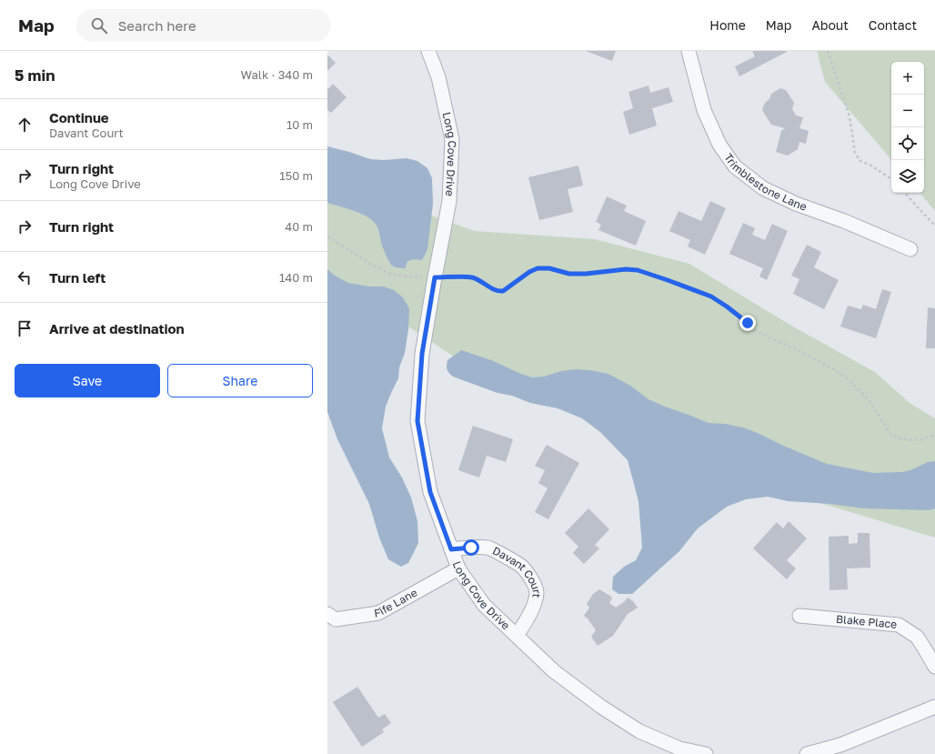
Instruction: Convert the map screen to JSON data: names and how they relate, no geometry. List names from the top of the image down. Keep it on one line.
{"streets":{"street":["Long Cove Drive","Trimblestone Lane","Davant Court","Fife Lane","Blake Place"]},"crossings":[["Long Cove Drive","Davant Court"],["Long Cove Drive","Fife Lane"]],"page":{"header":"Map","search":"Search here","nav":["Home","Map","About","Contact"],"heading":["5 min","Walk · 340 m"],"map_buttons":["+","−"],"list":[["Continue","Davant Court","10 m"],["Turn right","Long Cove Drive","150 m"],["Turn right","40 m"],["Turn left","140 m"],"Arrive at destination"],"buttons":["Save","Share"]}}
